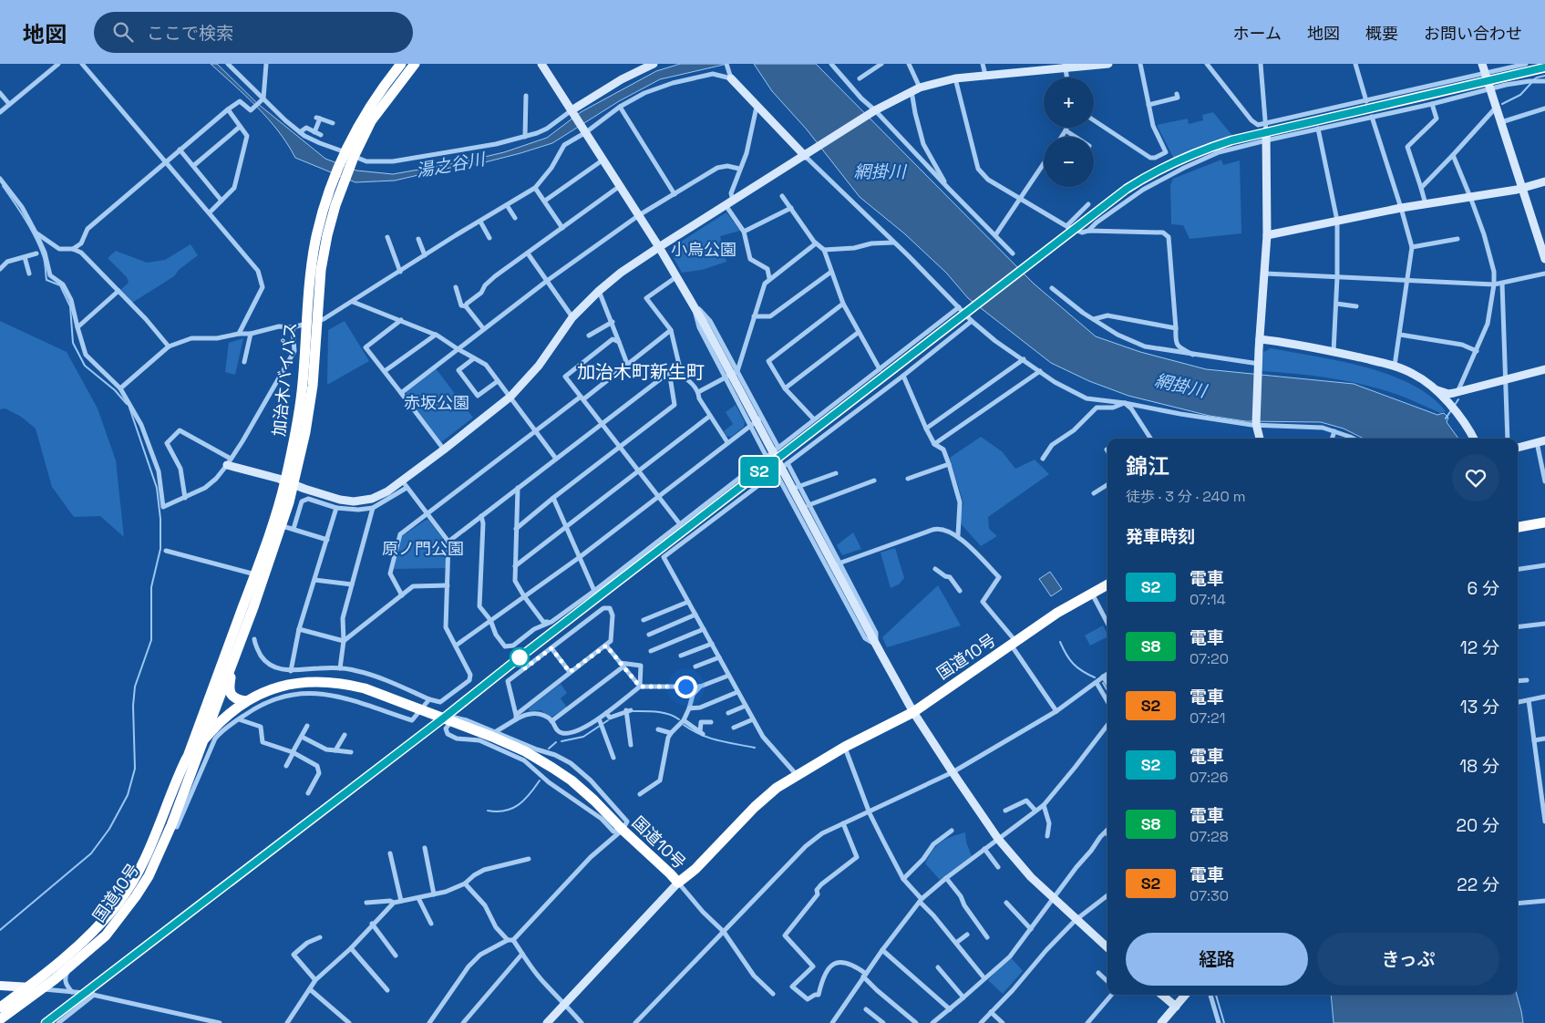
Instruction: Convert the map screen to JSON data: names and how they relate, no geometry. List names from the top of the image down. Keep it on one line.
{"streets":{"highway":["加治木バイパス","国道10号"]},"crossings":[["加治木バイパス","国道10号"]],"districts":["加治木町新生町"],"water":["湯之谷川","網掛川"],"parks":["小烏公園","赤坂公園","原ノ門公園"],"page":{"header":"地図","search":"ここで検索","nav":["ホーム","地図","概要","お問い合わせ"],"on_map":"S2","map_buttons":["+","−"],"heading":[["錦江","徒歩 · 3 分 · 240 m"],"発車時刻"],"list":[{"mark":"S2","name":"電車","note":"07:14","value":"6 分"},{"mark":"S8","name":"電車","note":"07:20","value":"12 分"},{"mark":"S2","name":"電車","note":"07:21","value":"13 分"},{"mark":"S2","name":"電車","note":"07:26","value":"18 分"},{"mark":"S8","name":"電車","note":"07:28","value":"20 分"},{"mark":"S2","name":"電車","note":"07:30","value":"22 分"}],"buttons":["経路","きっぷ"]}}
